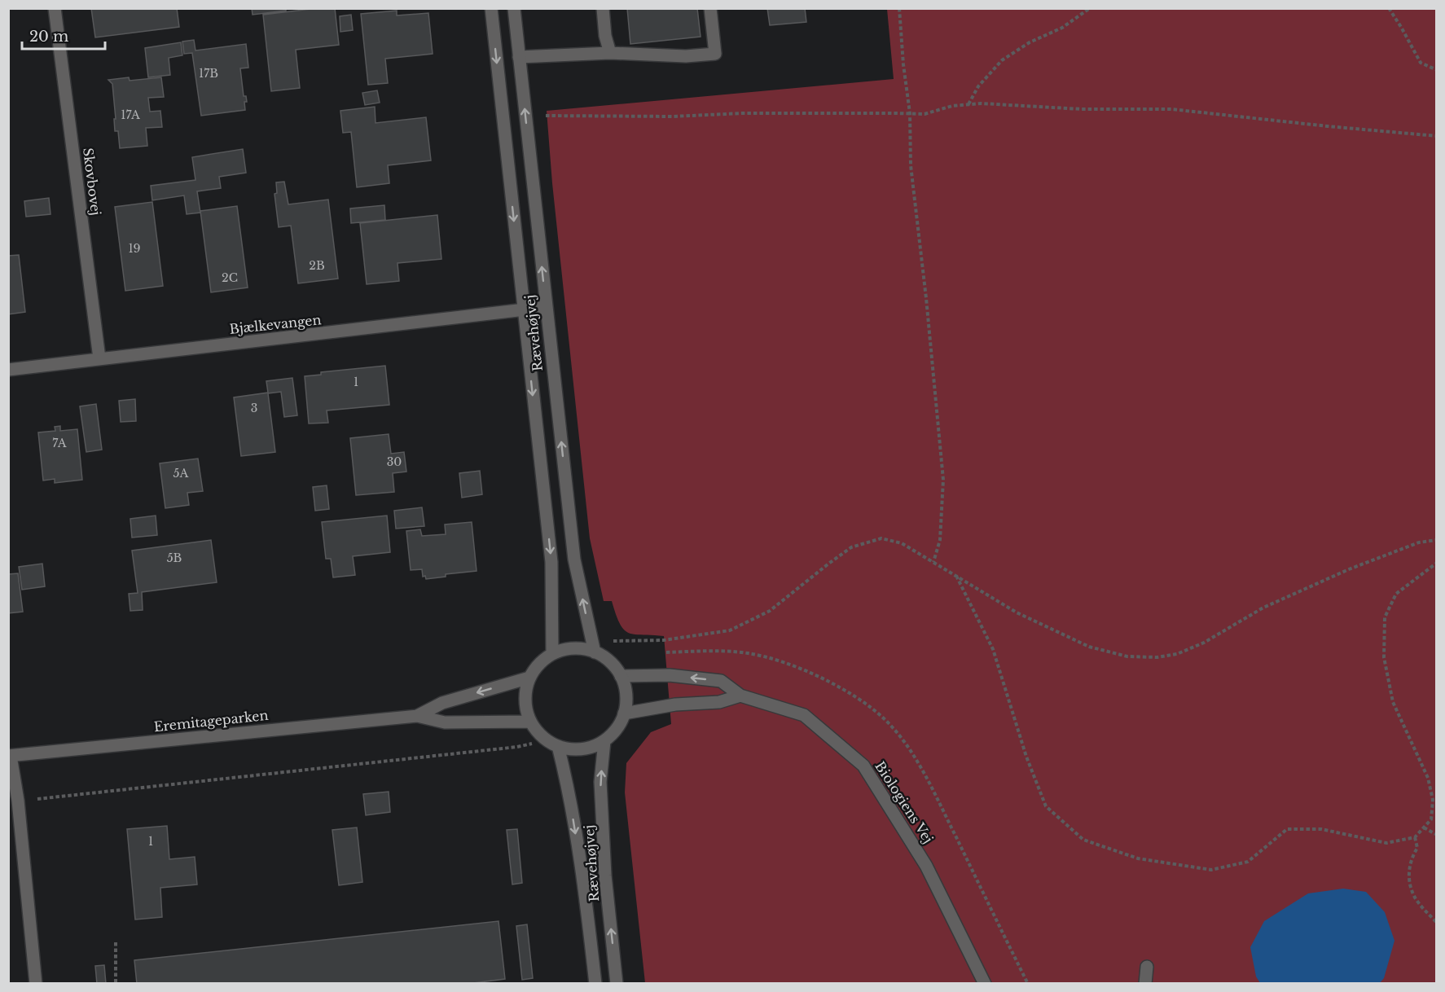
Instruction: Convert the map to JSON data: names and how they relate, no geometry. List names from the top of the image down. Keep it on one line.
{"streets":{"street":["Skovbovej","Bjælkevangen","Rævehøjvej","Eremitageparken","Biologiens Vej"]},"crossings":[["Skovbovej","Bjælkevangen"],["Bjælkevangen","Rævehøjvej"],["Rævehøjvej","Eremitageparken"],["Rævehøjvej","Biologiens Vej"],["Eremitageparken","Biologiens Vej"]],"house_numbers":["17B","17A","19","2B","2C","1","3","7A","30","5A","5B","1"],"scale_bar":"20 m"}
